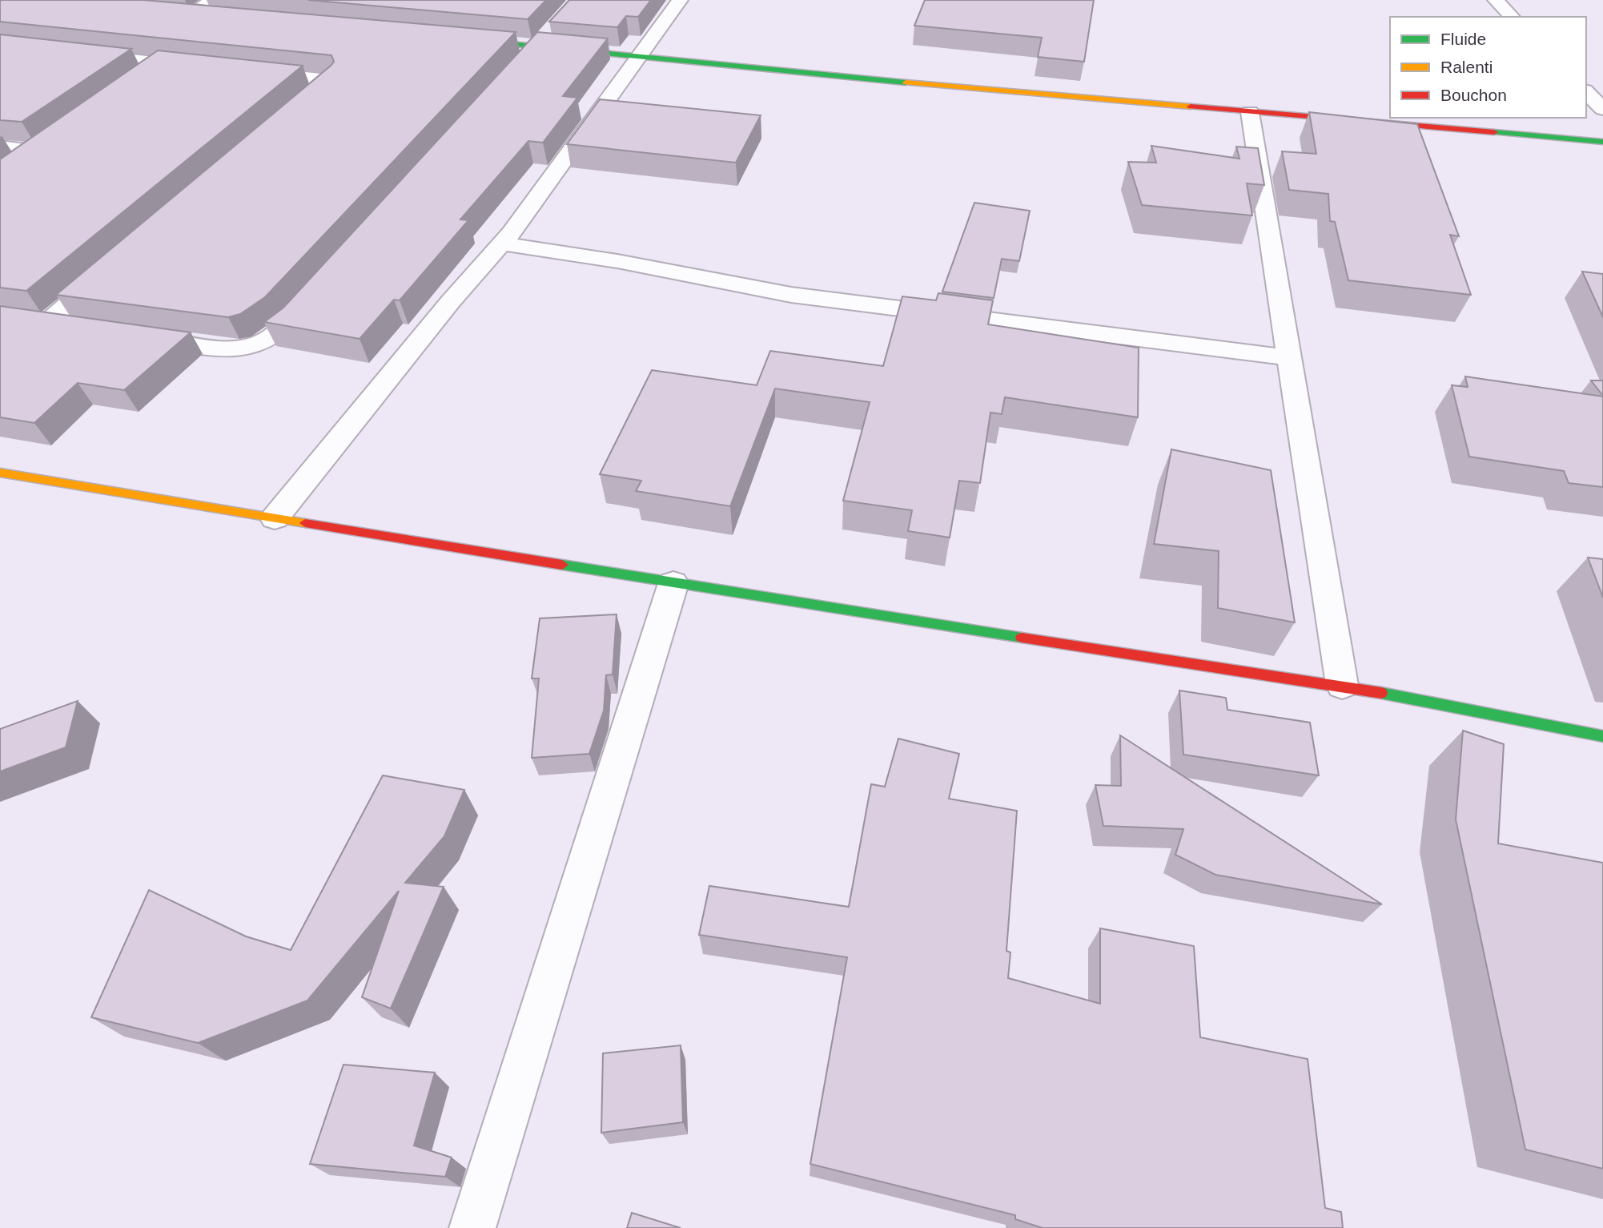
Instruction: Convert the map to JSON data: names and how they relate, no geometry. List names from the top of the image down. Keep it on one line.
{"legend":["Fluide","Ralenti","Bouchon"]}
